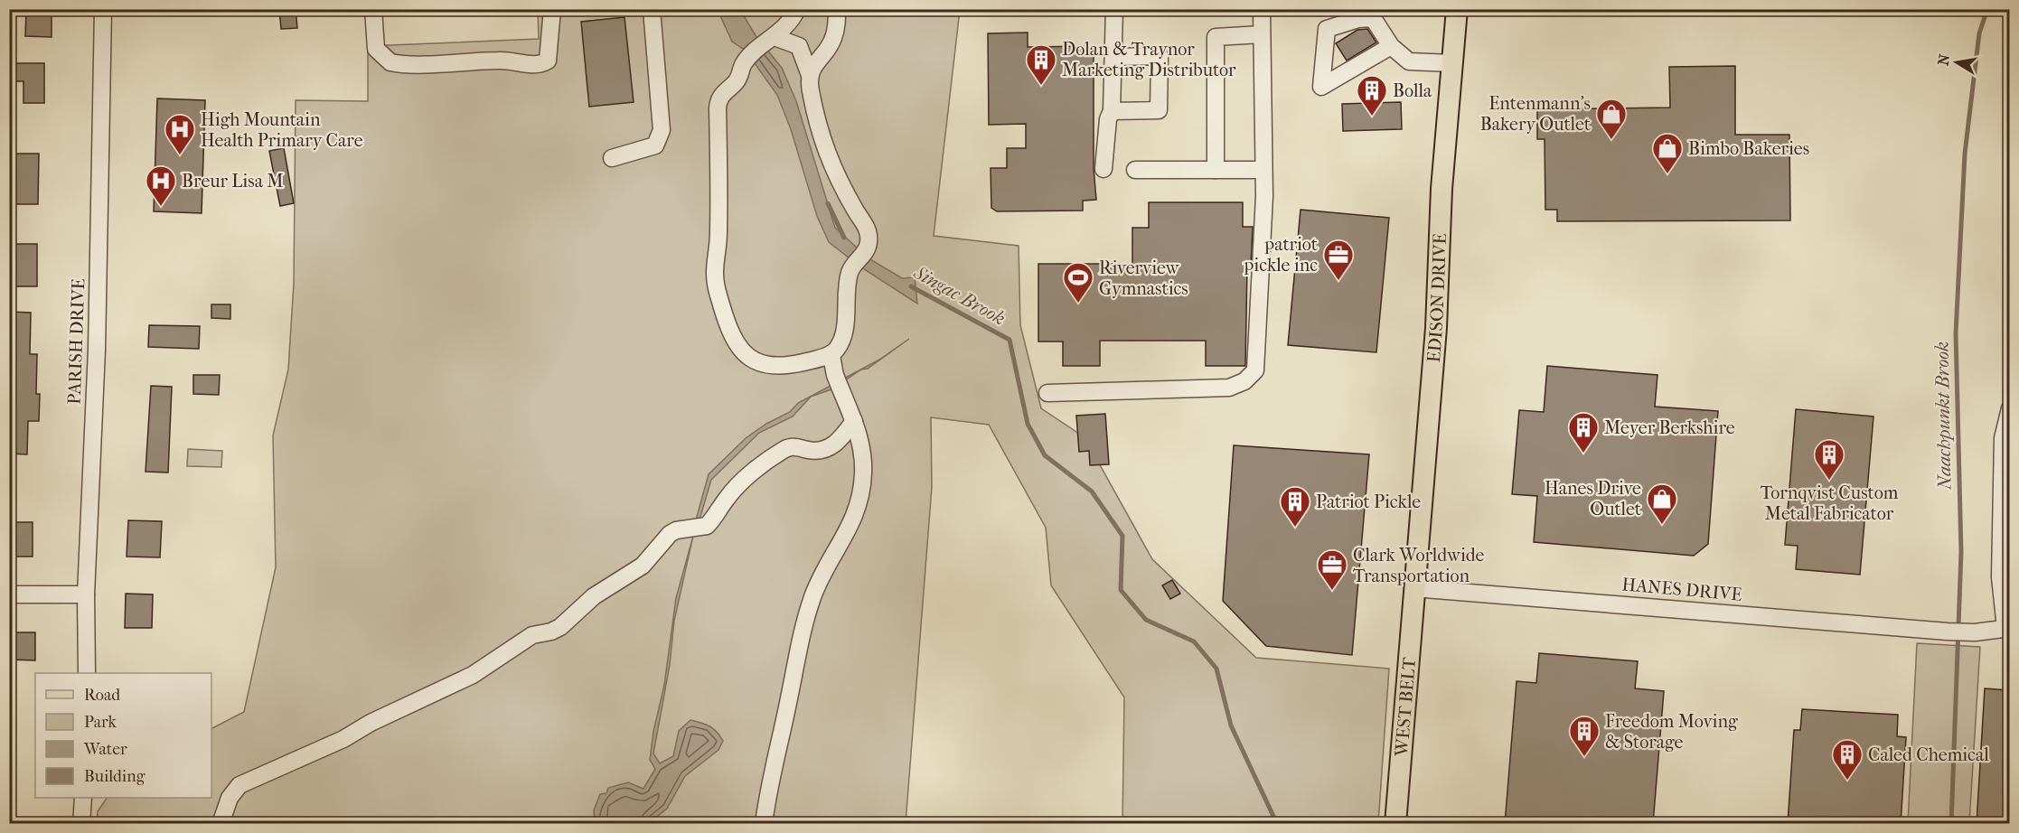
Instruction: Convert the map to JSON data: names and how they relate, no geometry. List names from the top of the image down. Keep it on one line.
{"streets":{"main road":["EDISON DRIVE","WEST BELT"],"street":["PARISH DRIVE","HANES DRIVE"]},"crossings":[["EDISON DRIVE","HANES DRIVE"],["EDISON DRIVE","WEST BELT"],["HANES DRIVE","WEST BELT"]],"water":["Singac Brook","Naachpunkt Brook"],"places":{"building":["Dolan & Traynor Marketing Distributor","Bolla","Meyer Berkshire","Tornqvist Custom Metal Fabricator","Patriot Pickle","Freedom Moving & Storage","Caled Chemical"],"shop":["Entenmann's Bakery Outlet","Bimbo Bakeries","Hanes Drive Outlet"],"hospital":["High Mountain Health Primary Care","Breur Lisa M"],"office":["patriot pickle inc","Clark Worldwide Transportation"],"sports":["Riverview Gymnastics"]},"legend":["Road","Park","Water","Building"],"north":"left"}
